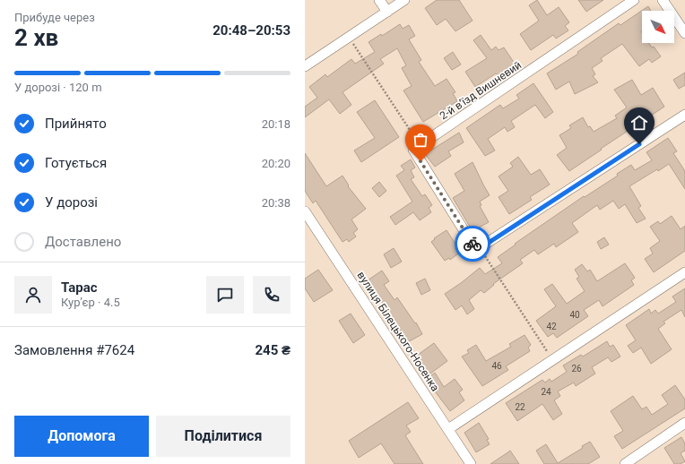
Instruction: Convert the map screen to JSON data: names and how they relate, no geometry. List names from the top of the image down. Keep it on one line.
{"streets":{"street":["2-й вʼїзд Вишневий","вулиця Білецького-Носенка"]},"house_numbers":["40","42","46","26","24","22"],"north":"bottom right","page":{"heading":["2 хв","Прибуде через","20:48–20:53"],"panel":["Тарас","Кур’єр · 4.5","Замовлення #7624","245 ₴"],"bar":"У дорозі · 120 m","list":[["Прийнято","20:18"],["Готується","20:20"],["У дорозі","20:38"],"Доставлено"],"buttons":["Допомога","Поділитися"]}}
